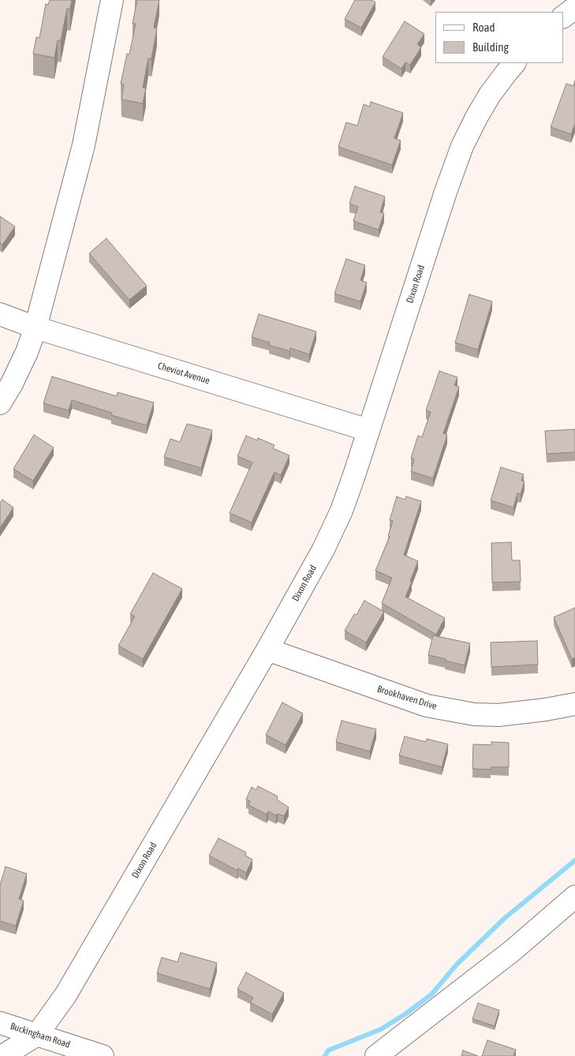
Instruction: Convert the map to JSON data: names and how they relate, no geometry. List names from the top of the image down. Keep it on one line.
{"streets":{"street":["Dixon Road","Cheviot Avenue","Brookhaven Drive","Buckingham Road"]},"crossings":[["Dixon Road","Cheviot Avenue"],["Dixon Road","Brookhaven Drive"],["Dixon Road","Buckingham Road"]],"legend":["Road","Building"]}
